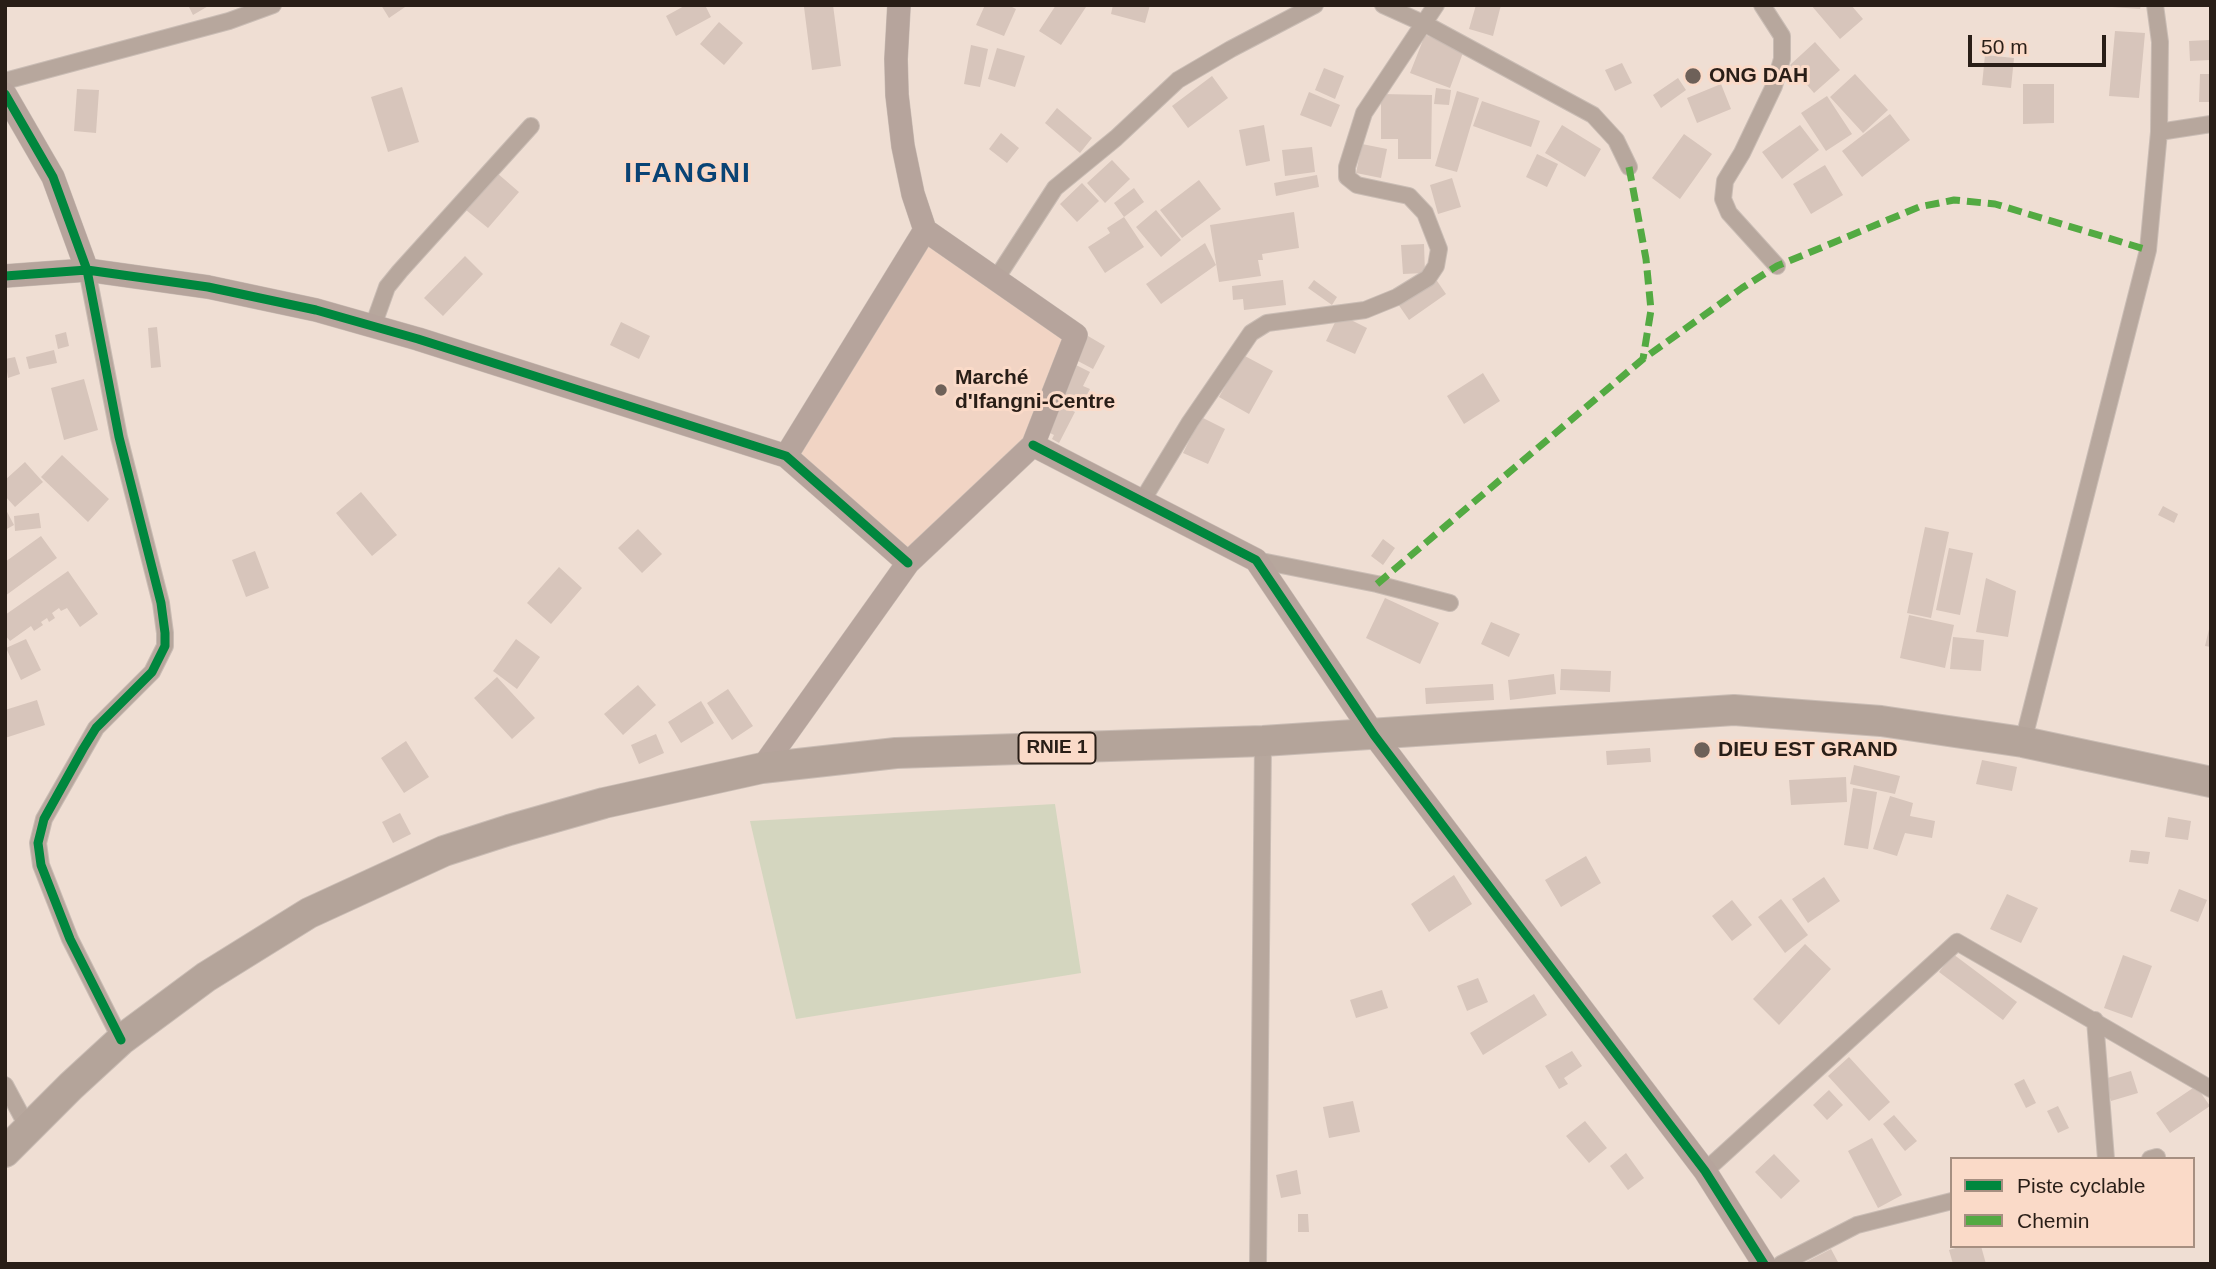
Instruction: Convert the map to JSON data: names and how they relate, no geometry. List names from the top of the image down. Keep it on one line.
{"streets":{"highway":["RNIE 1"]},"districts":["IFANGNI"],"places":["ONG DAH","Marché d'Ifangni-Centre","DIEU EST GRAND"],"legend":["Piste cyclable","Chemin"],"scale_bar":"50 m"}
